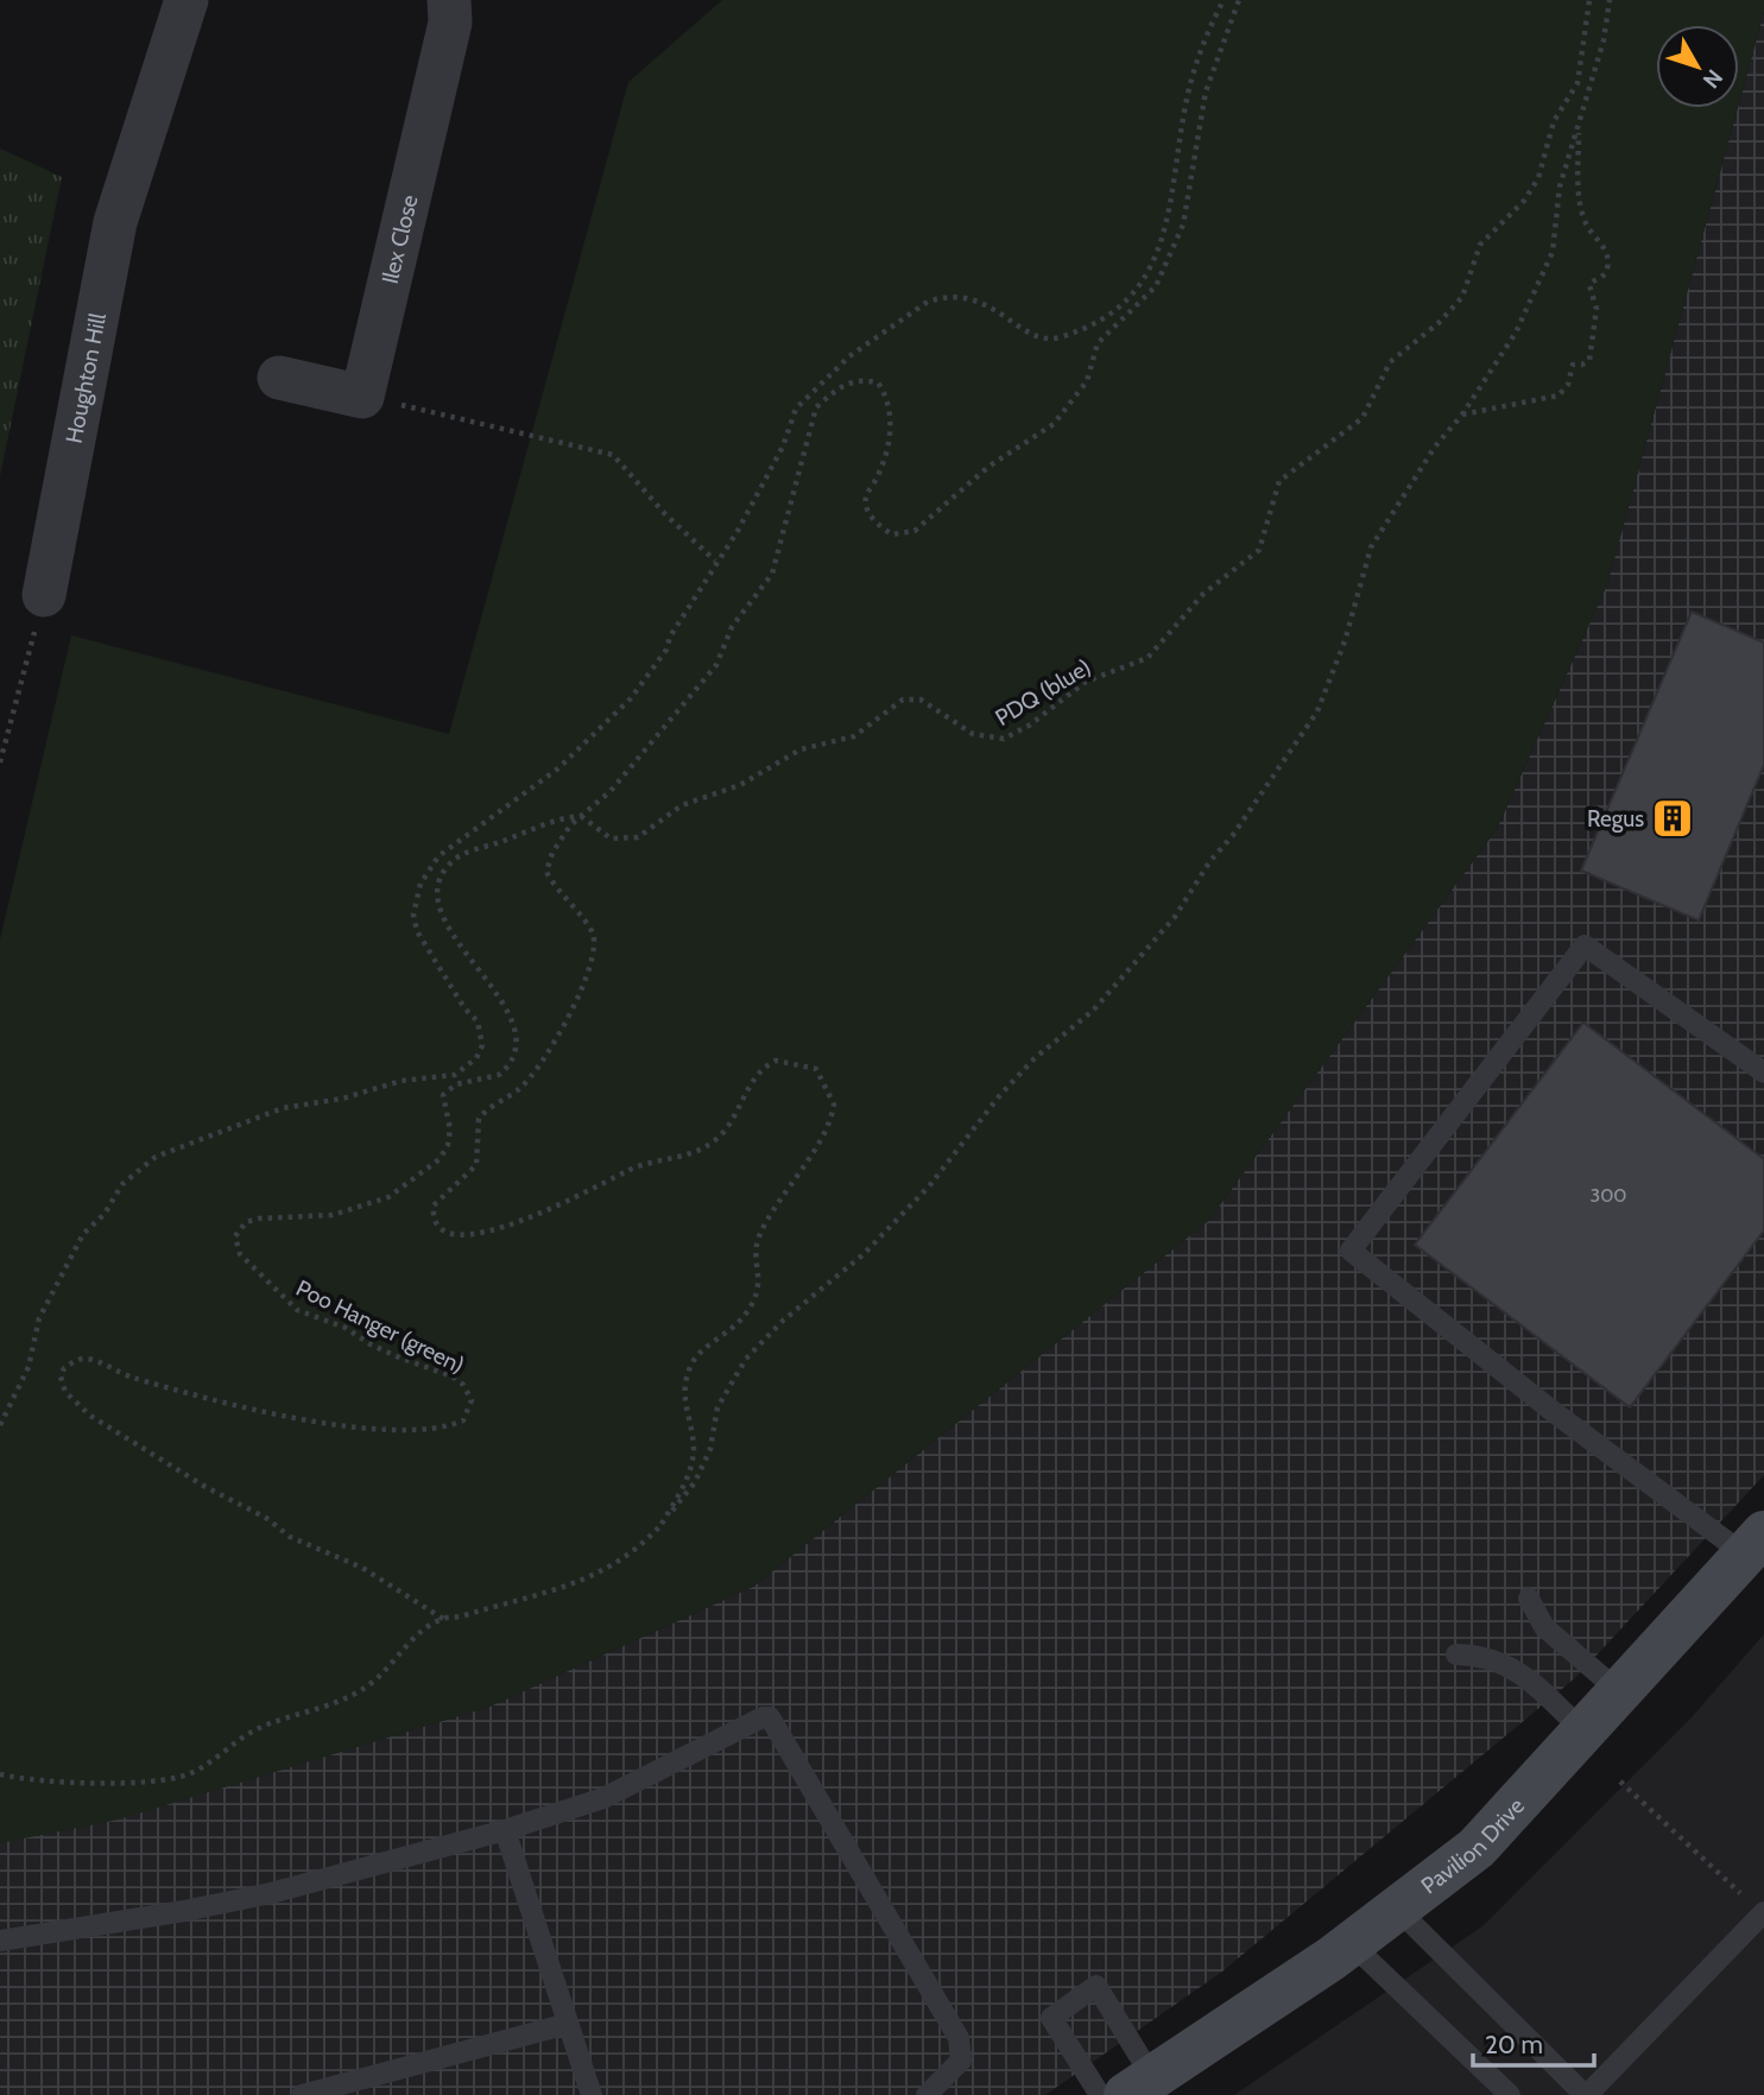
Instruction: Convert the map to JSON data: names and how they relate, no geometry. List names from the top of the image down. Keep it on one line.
{"streets":{"street":["Ilex Close","Houghton Hill","Pavilion Drive"],"path":["PDQ (blue)","Poo Hanger (green)"]},"crossings":[["PDQ (blue)","Poo Hanger (green)"]],"places":{"building":["Regus"]},"house_numbers":["300"],"scale_bar":"20 m","north":"bottom right"}
